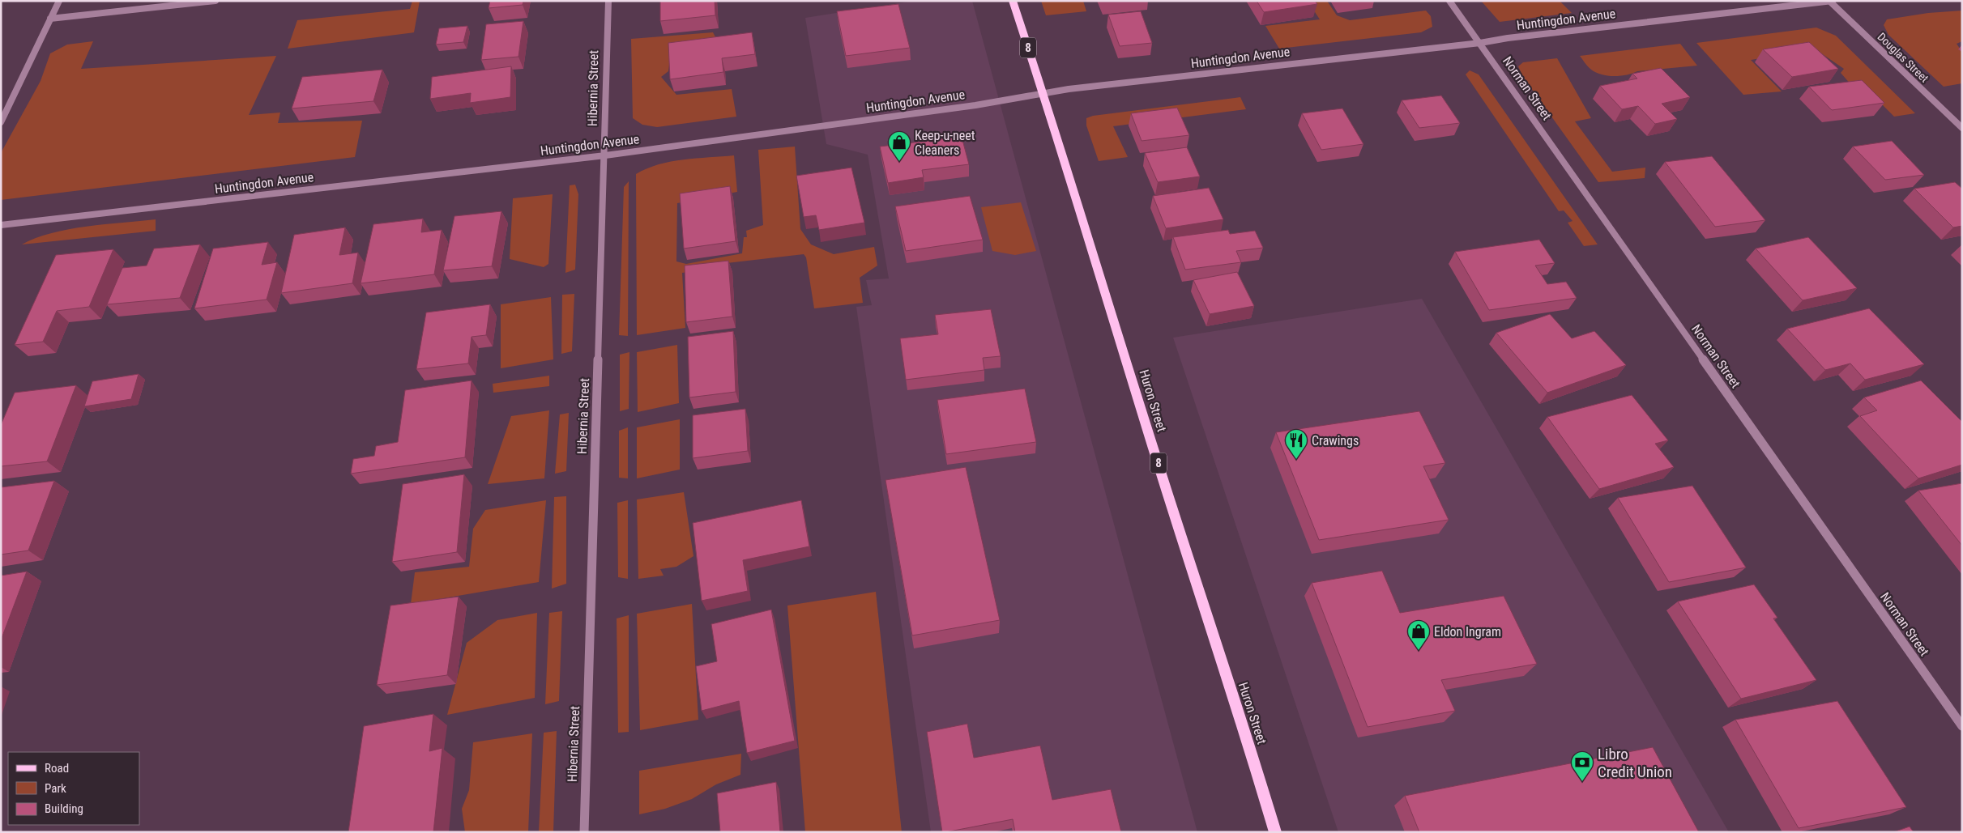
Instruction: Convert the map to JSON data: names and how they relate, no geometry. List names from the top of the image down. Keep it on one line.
{"streets":{"main road":["8","Huron Street"],"street":["Huntingdon Avenue","Douglas Street","Hibernia Street","Norman Street"]},"crossings":[["Huntingdon Avenue","Douglas Street"],["Huntingdon Avenue","Hibernia Street"],["Huntingdon Avenue","Norman Street"],["Huntingdon Avenue","Huron Street"]],"places":{"shop":["Keep-u-neet Cleaners","Eldon Ingram"],"restaurant":["Crawings"],"bank":["Libro Credit Union"]},"legend":["Road","Park","Building"]}
